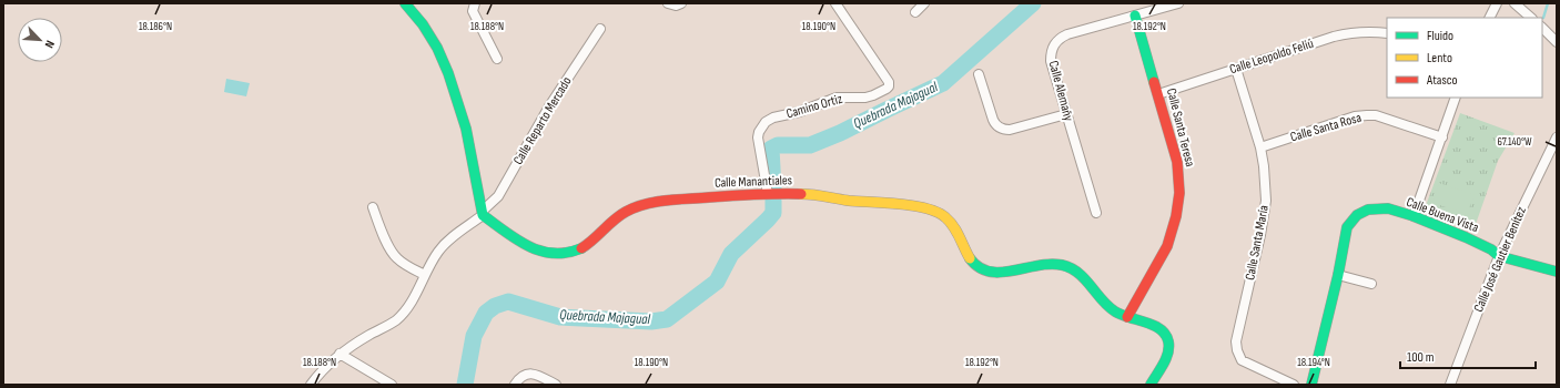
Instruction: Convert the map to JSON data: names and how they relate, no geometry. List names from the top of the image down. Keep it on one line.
{"streets":{"street":["Calle Leopoldo Feliú","Calle Alemañy","Camino Ortiz","Calle Reparto Mercado","Calle Santa Teresa","Calle Santa Rosa","Calle Manantiales","Calle Buena Vista","Calle Santa María","Calle José Gautier Benítez"]},"crossings":[["Calle Leopoldo Feliú","Calle Santa Teresa"],["Calle Leopoldo Feliú","Calle Santa María"],["Calle Alemañy","Calle Santa Teresa"],["Camino Ortiz","Calle Manantiales"],["Calle Reparto Mercado","Calle Manantiales"],["Calle Santa Teresa","Calle Manantiales"],["Calle Santa Rosa","Calle Santa María"],["Calle Buena Vista","Calle José Gautier Benítez"]],"water":["Quebrada Majagual"],"legend":["Fluido","Lento","Atasco"],"scale_bar":"100 m","north":"bottom right","coordinates":["18.186°N","18.188°N","18.190°N","18.192°N","67.140°W","18.194°N"]}
